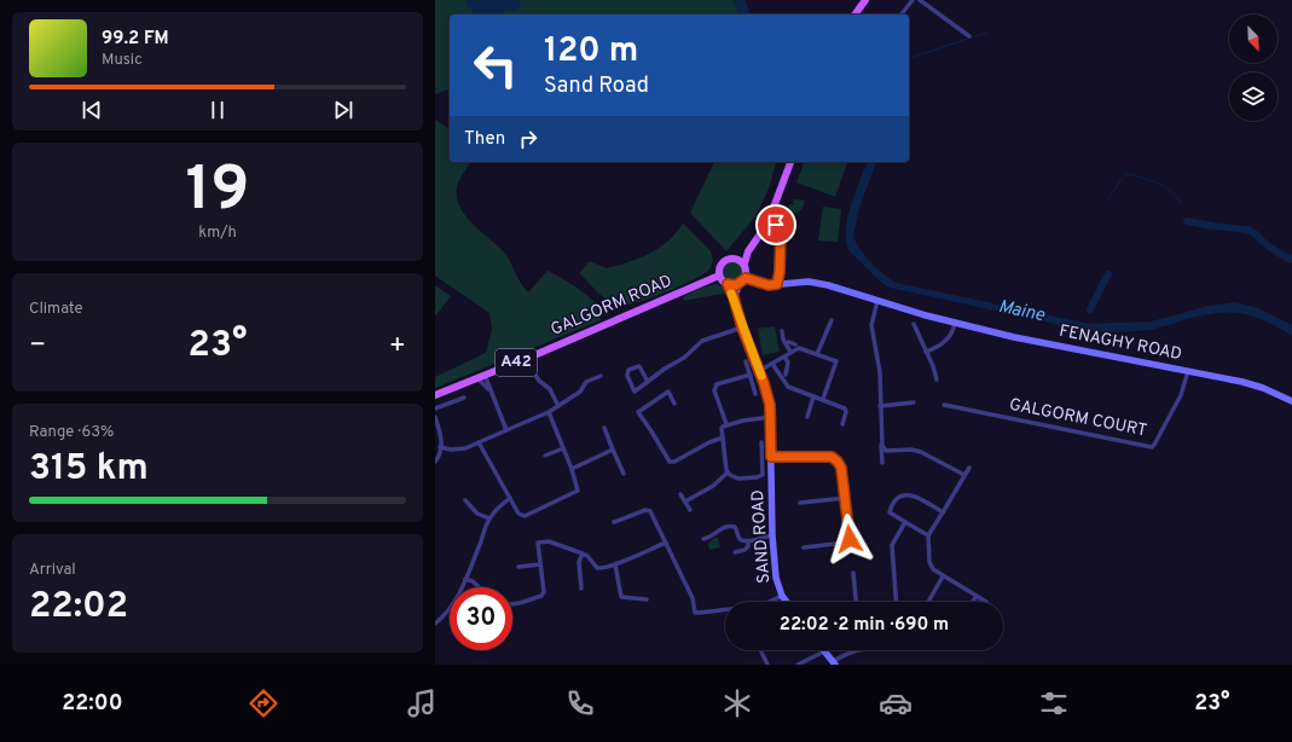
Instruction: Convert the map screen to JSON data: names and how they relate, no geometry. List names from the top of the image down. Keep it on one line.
{"streets":{"main road":["GALGORM ROAD","A42"],"street":["FENAGHY ROAD","GALGORM COURT","SAND ROAD"]},"crossings":[["GALGORM ROAD","FENAGHY ROAD"],["GALGORM ROAD","SAND ROAD"],["FENAGHY ROAD","GALGORM COURT"],["FENAGHY ROAD","SAND ROAD"]],"water":["Maine"],"north":"bottom right","page":{"turn":["120 m","Sand Road"],"song":["99.2 FM","Music"],"then":"Then","tile":[["19","km/h"],"Climate",["Range · 63%","315 km"],["Arrival","22:02"]],"heat":["−","23°","+"],"limit":"30","trip":"22:02 · 2 min · 690 m","tabs":["22:00","23°"]}}
